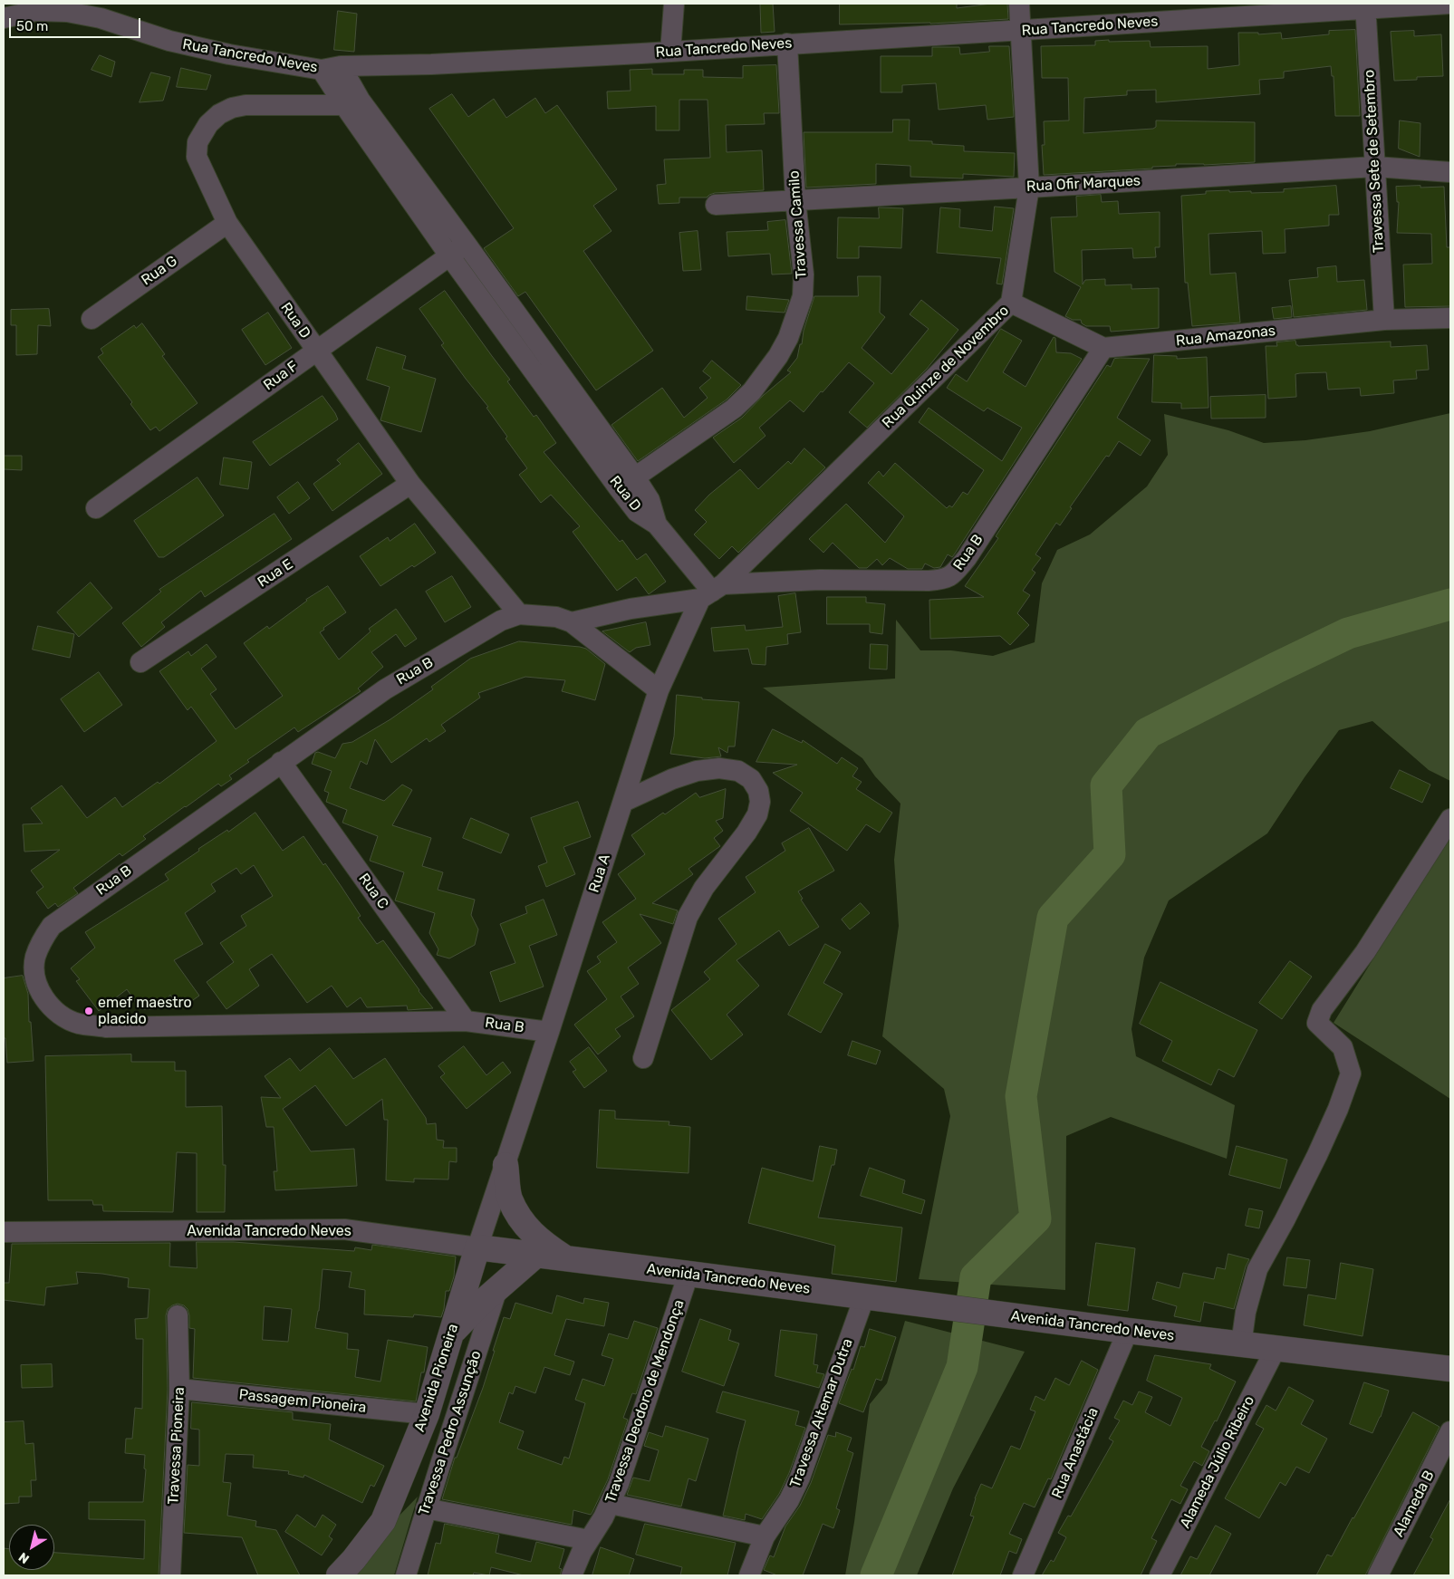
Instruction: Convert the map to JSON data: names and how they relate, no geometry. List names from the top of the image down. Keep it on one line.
{"streets":{"street":["Rua Tancredo Neves","Travessa Sete de Setembro","Rua Ofir Marques","Travessa Camilo","Rua G","Rua D","Rua Amazonas","Rua Quinze de Novembro","Rua F","Rua B","Rua E","Rua A","Rua C","Avenida Tancredo Neves","Avenida Pioneira","Passagem Pioneira","Travessa Deodoro de Mendonça","Travessa Altemar Dutra","Travessa Pedro Assunção","Travessa Pioneira","Rua Anastácia","Alameda Júlio Ribeiro","Alameda B"]},"crossings":[["Rua Tancredo Neves","Travessa Sete de Setembro"],["Rua Tancredo Neves","Travessa Camilo"],["Rua Tancredo Neves","Rua D"],["Rua Tancredo Neves","Rua Quinze de Novembro"],["Travessa Sete de Setembro","Rua Ofir Marques"],["Travessa Sete de Setembro","Rua Amazonas"],["Rua Ofir Marques","Travessa Camilo"],["Rua Ofir Marques","Rua Quinze de Novembro"],["Travessa Camilo","Rua D"],["Rua G","Rua D"],["Rua D","Rua Quinze de Novembro"],["Rua D","Rua F"],["Rua D","Rua B"],["Rua D","Rua E"],["Rua D","Rua A"],["Rua Amazonas","Rua B"],["Rua Quinze de Novembro","Rua B"],["Rua Quinze de Novembro","Rua A"],["Rua B","Rua A"],["Rua B","Rua C"],["Rua A","Avenida Pioneira"],["Avenida Tancredo Neves","Avenida Pioneira"],["Avenida Tancredo Neves","Travessa Deodoro de Mendonça"],["Avenida Tancredo Neves","Travessa Altemar Dutra"],["Avenida Tancredo Neves","Rua Anastácia"],["Avenida Tancredo Neves","Alameda Júlio Ribeiro"],["Avenida Pioneira","Passagem Pioneira"],["Passagem Pioneira","Travessa Pioneira"]],"places":["emef maestro placido"],"scale_bar":"50 m","north":"bottom left"}
